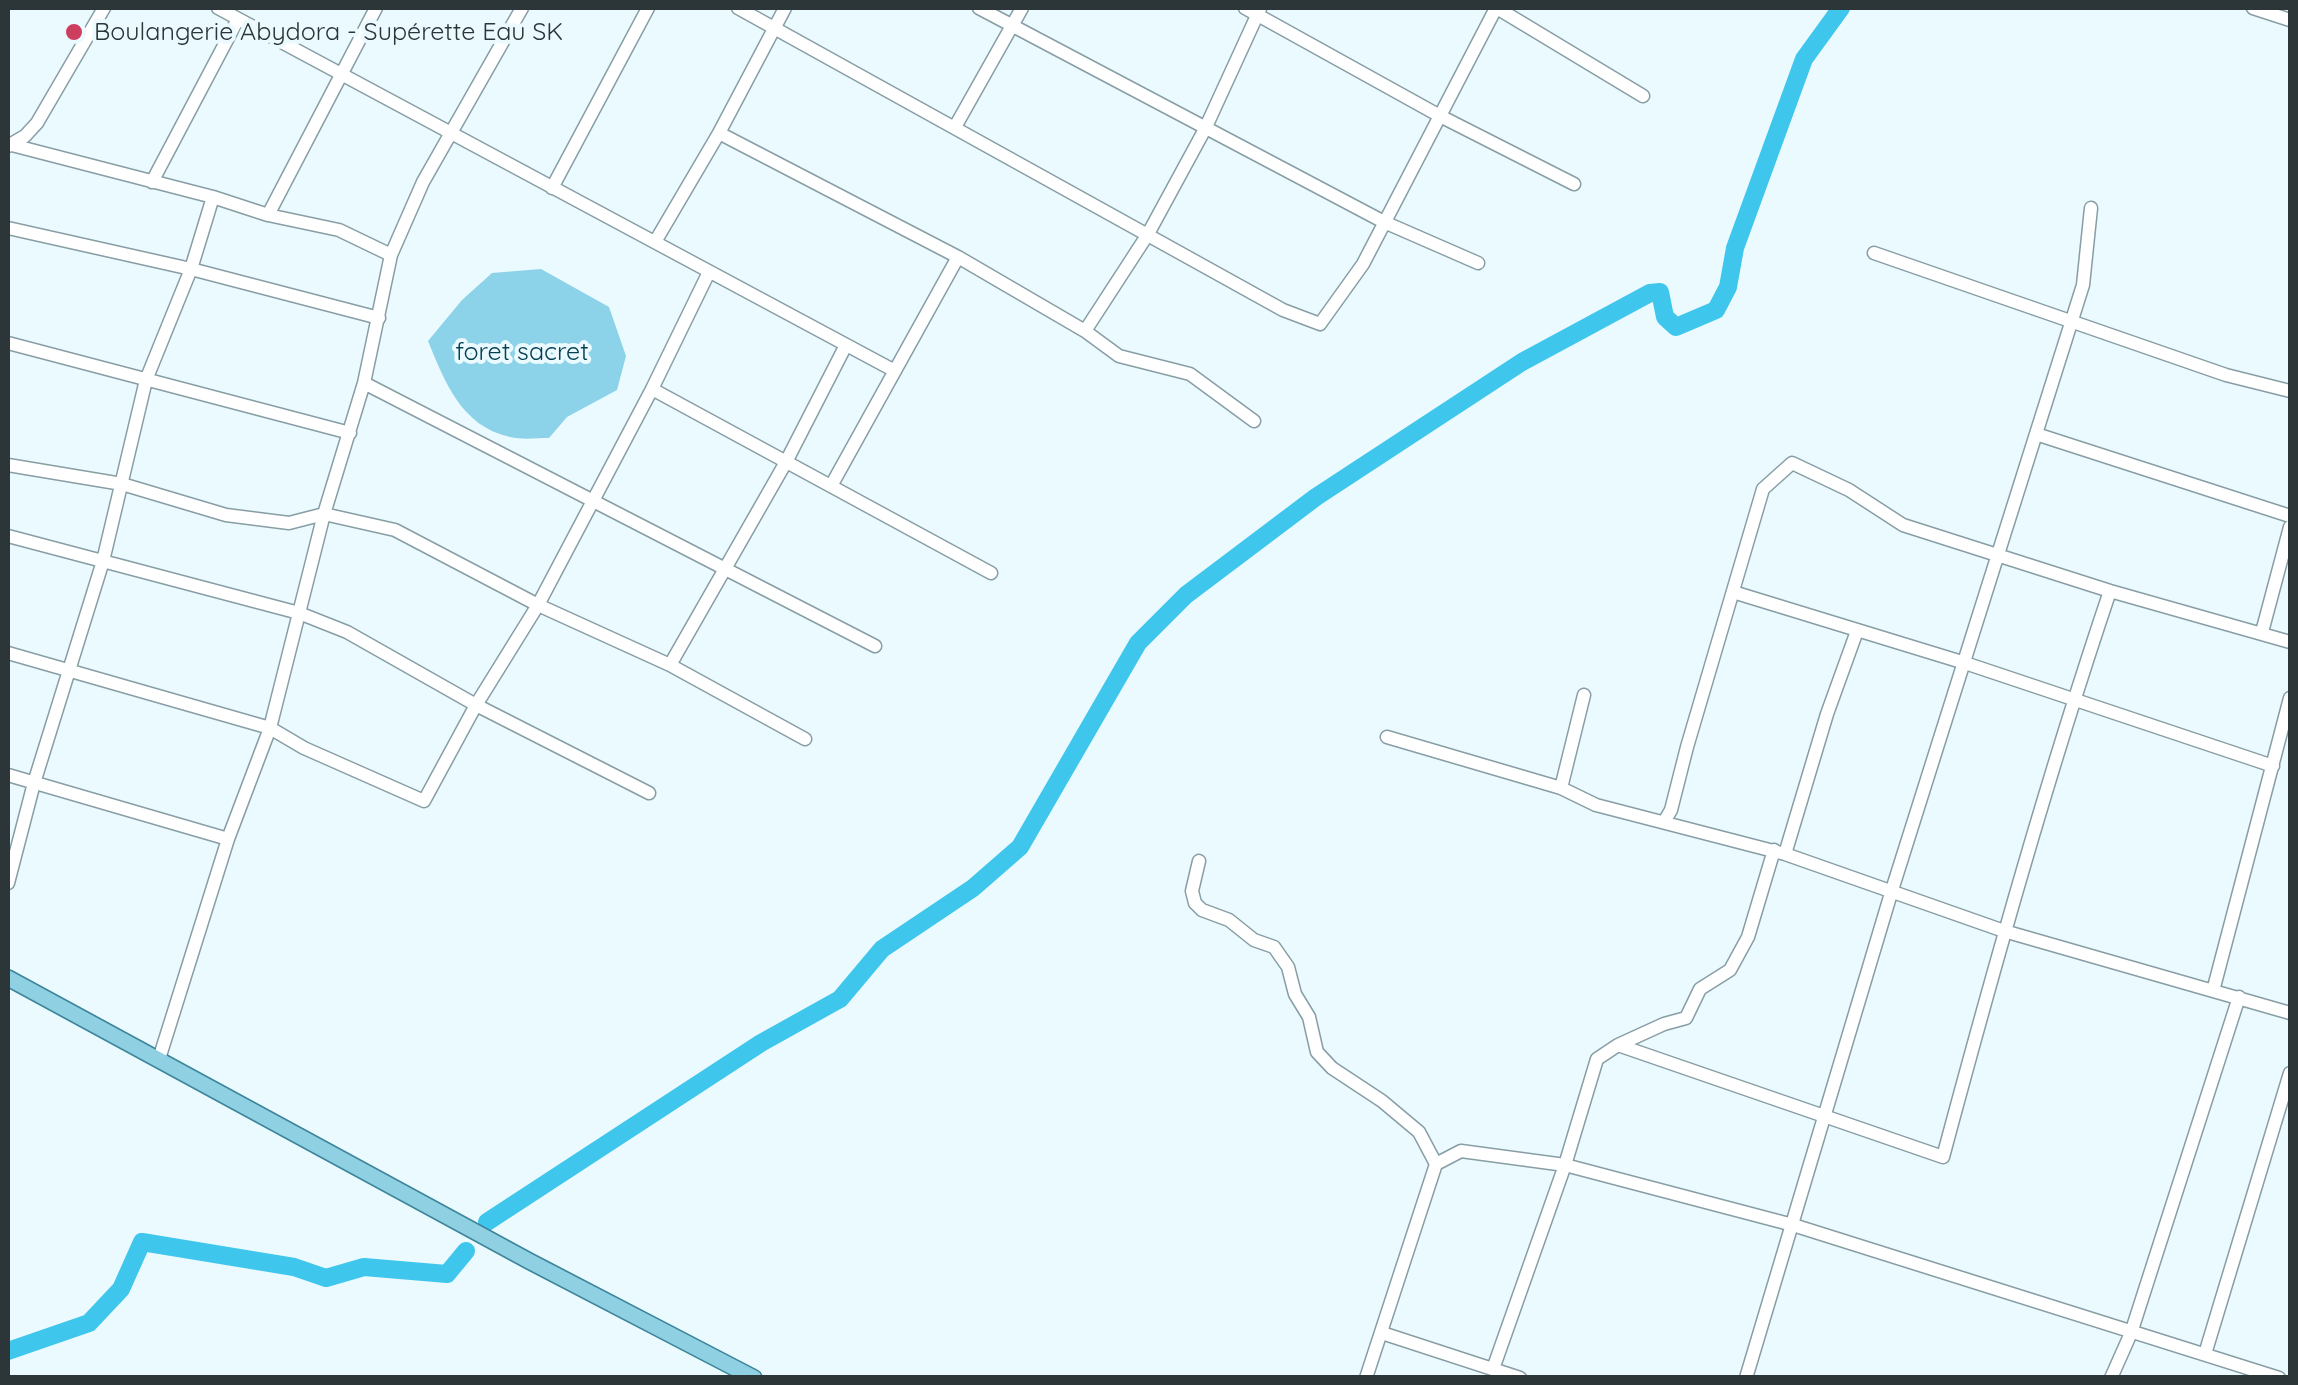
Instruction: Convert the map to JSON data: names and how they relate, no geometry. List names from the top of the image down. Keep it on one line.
{"parks":["foret sacret"],"places":["Boulangerie Abydora - Supérette Eau SK"]}
